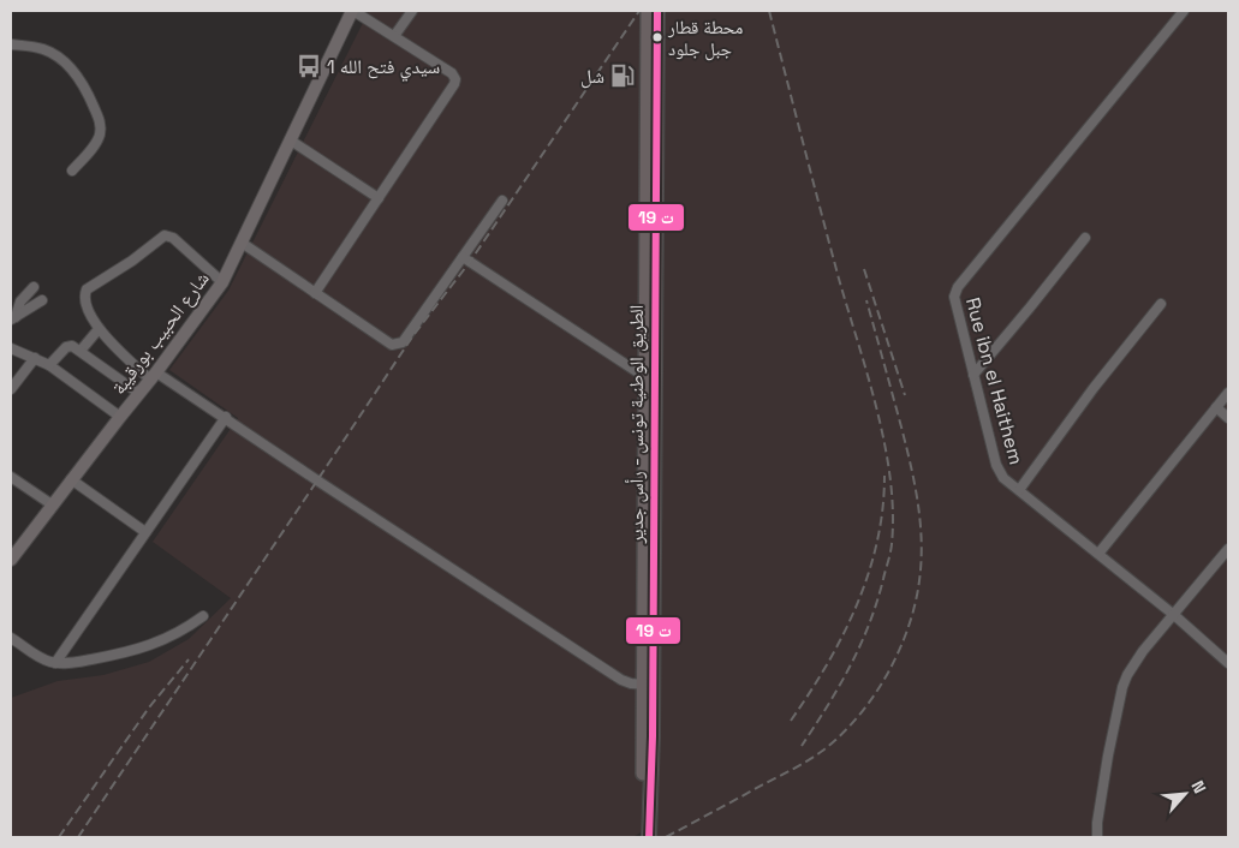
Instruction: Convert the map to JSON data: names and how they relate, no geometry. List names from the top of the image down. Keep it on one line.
{"streets":{"main road":["شارع الحبيب بورقيبة","الطريق الوطنية تونس - رأس جدير"],"street":["Rue ibn el Haithem"]},"places":{"other":["محطة قطار جبل جلود"],"bus stop":["سيدي فتح الله 1"],"fuel station":["شل"]},"north":"top right"}
